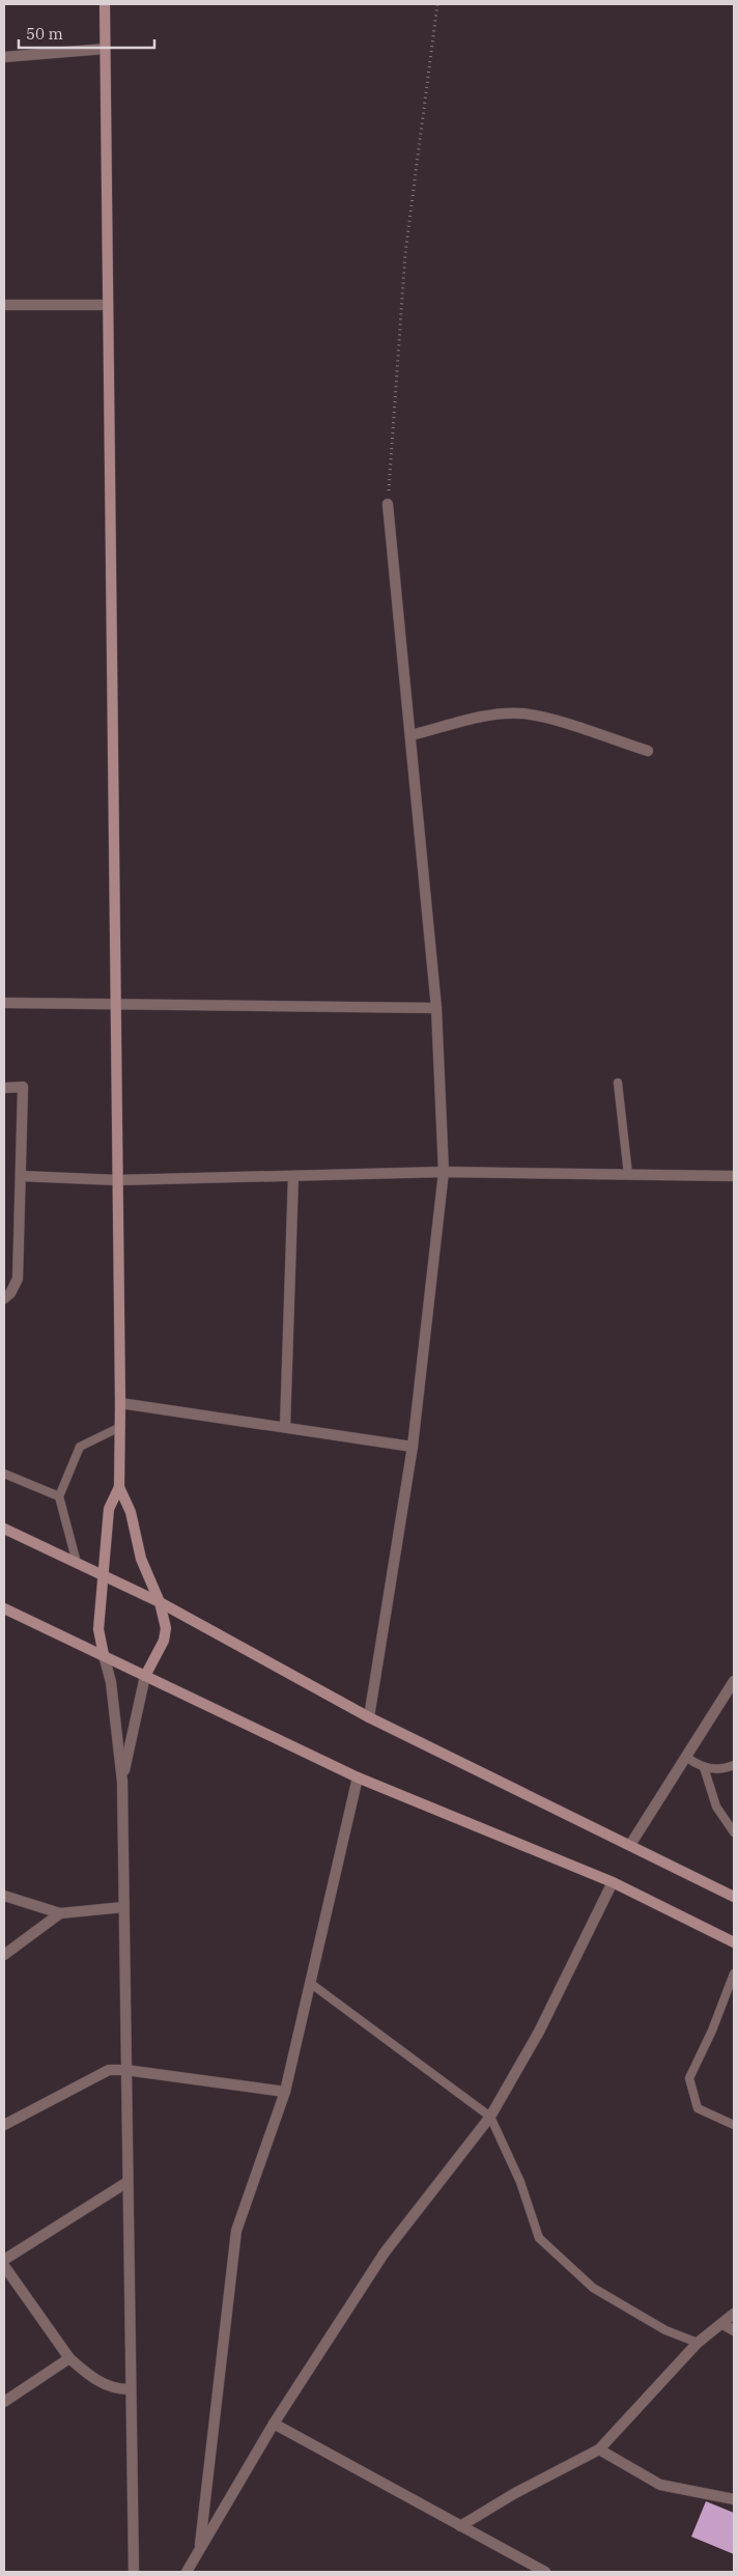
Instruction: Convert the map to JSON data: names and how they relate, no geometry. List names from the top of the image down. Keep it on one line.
{"scale_bar":"50 m"}
